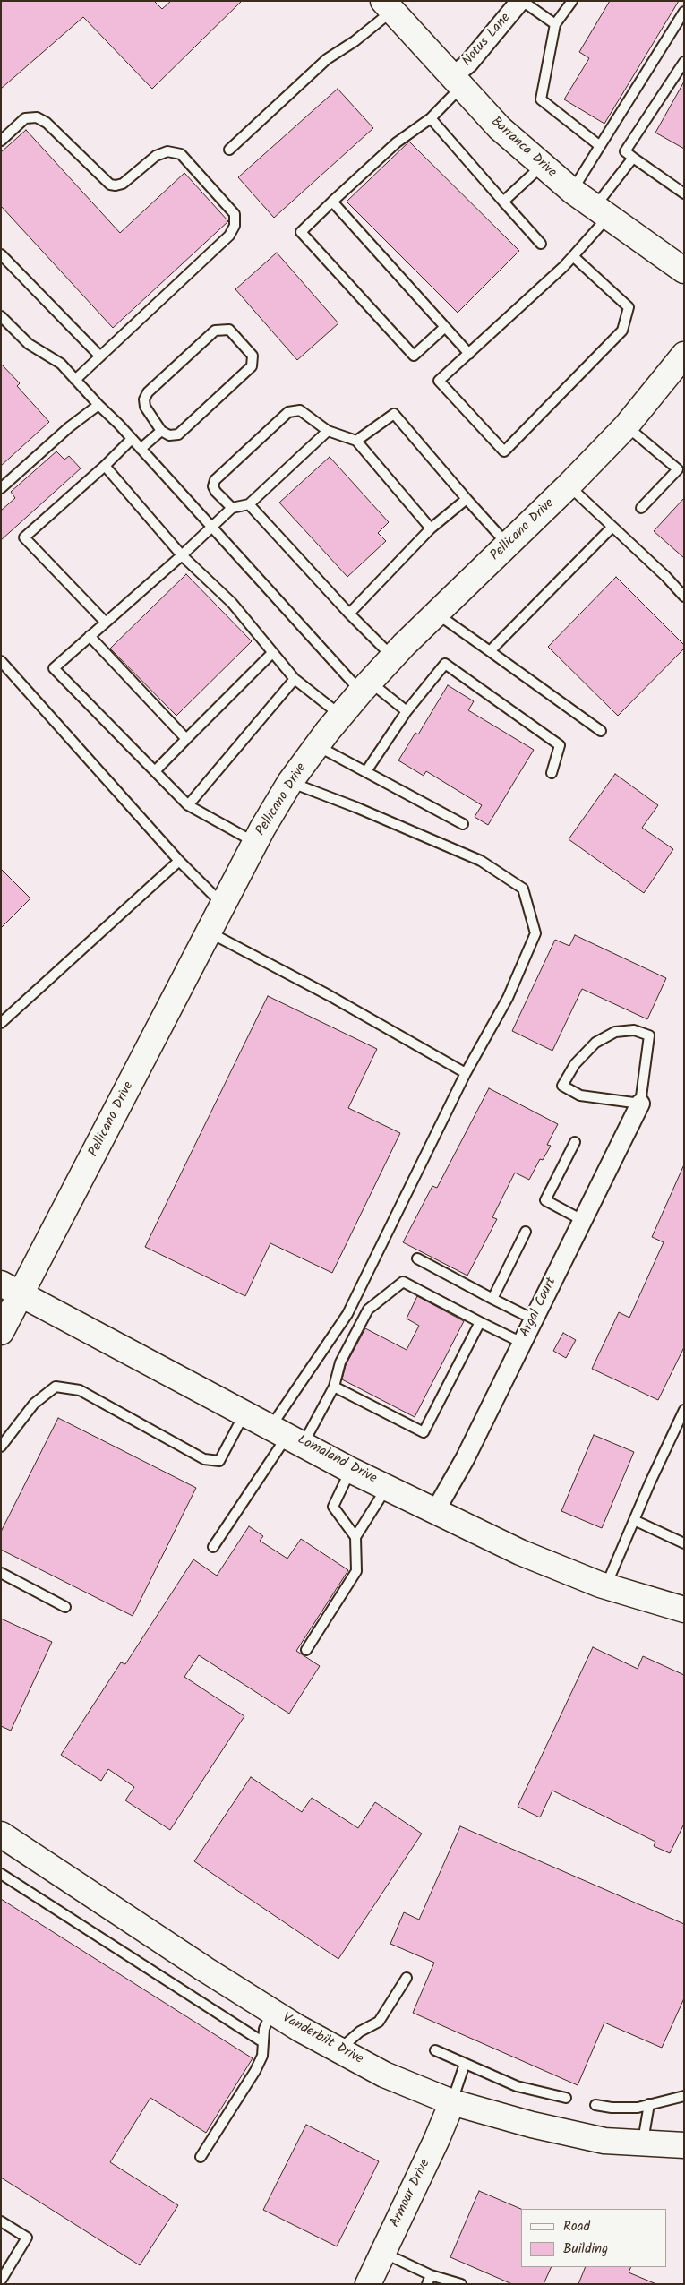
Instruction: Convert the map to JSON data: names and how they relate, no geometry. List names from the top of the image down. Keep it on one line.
{"streets":{"street":["Notus Lane","Barranca Drive","Pellicano Drive","Argal Court","Lomaland Drive","Vanderbilt Drive","Armour Drive"]},"crossings":[["Notus Lane","Barranca Drive"],["Pellicano Drive","Lomaland Drive"],["Argal Court","Lomaland Drive"],["Vanderbilt Drive","Armour Drive"]],"legend":["Road","Building"]}
